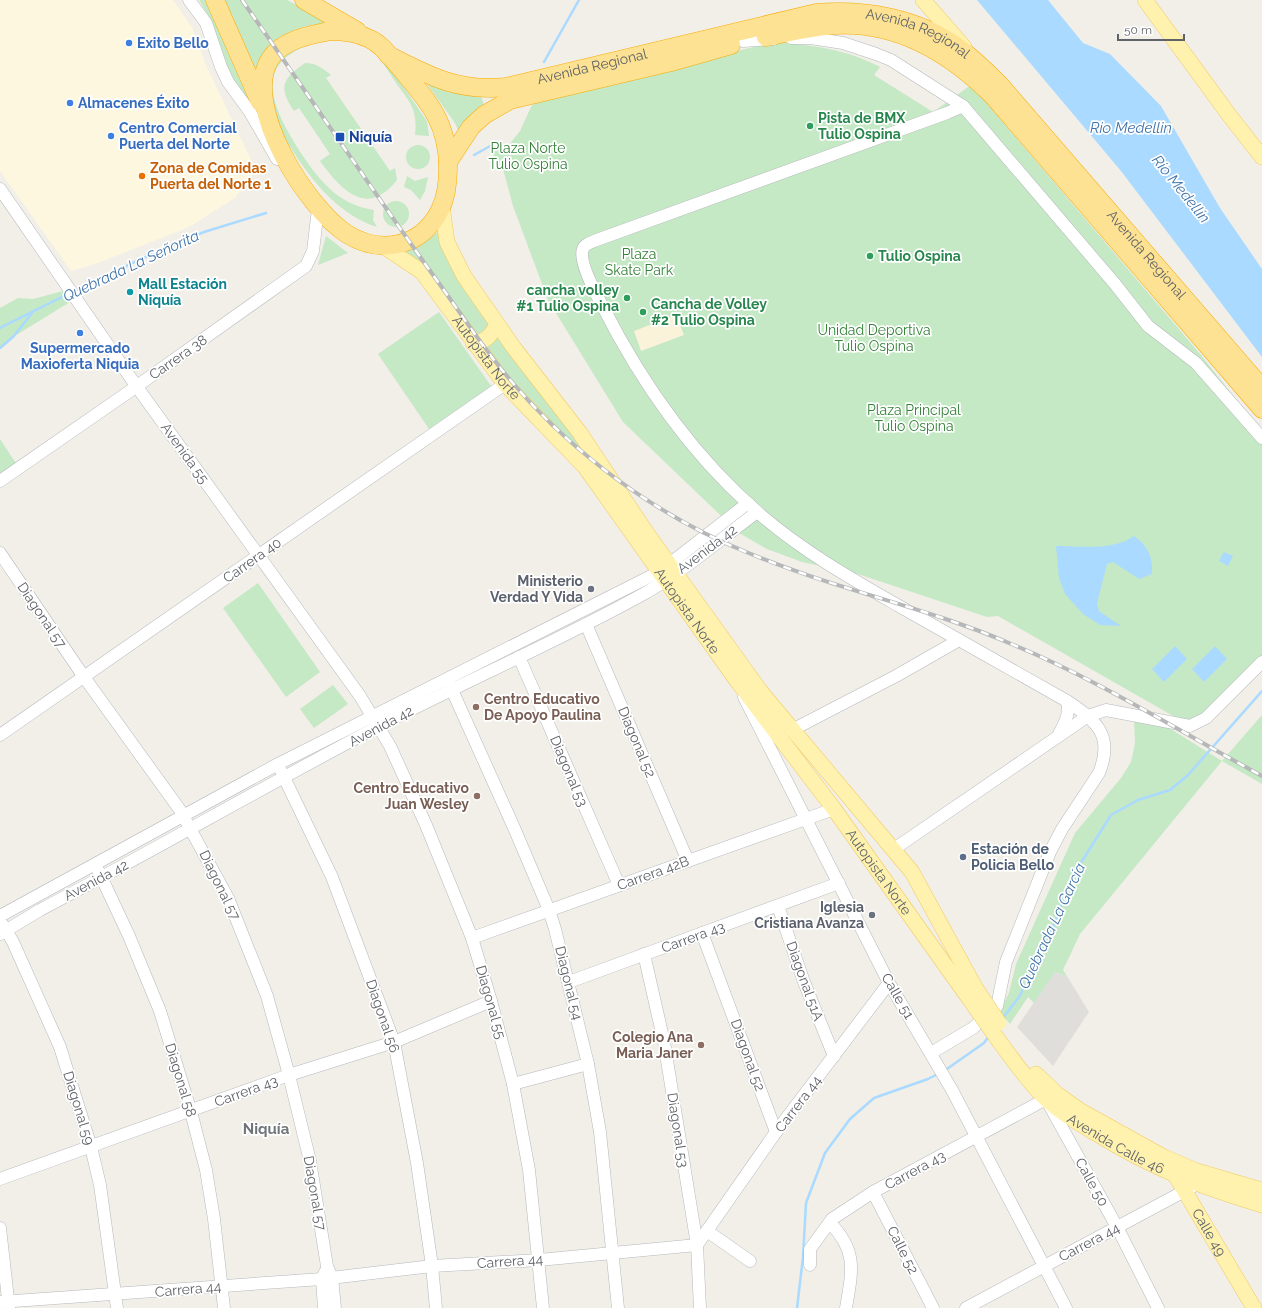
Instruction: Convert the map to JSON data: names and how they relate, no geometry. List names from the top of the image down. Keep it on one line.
{"streets":{"highway":["Avenida Regional"],"main road":["Autopista Norte","Avenida Calle 46","Calle 49"],"street":["Carrera 38","Avenida 55","Avenida 42","Carrera 40","Diagonal 57","Diagonal 52","Diagonal 53","Carrera 42B","Carrera 43","Diagonal 51A","Diagonal 54","Calle 51","Diagonal 55","Diagonal 56","Diagonal 58","Carrera 44","Diagonal 59","Calle 50","Calle 52"]},"crossings":[["Carrera 38","Avenida 55"],["Autopista Norte","Avenida 42"],["Autopista Norte","Carrera 40"],["Autopista Norte","Carrera 42B"],["Autopista Norte","Calle 51"],["Avenida 55","Avenida 42"],["Avenida 55","Carrera 40"],["Avenida 55","Diagonal 55"],["Avenida 42","Diagonal 57"],["Avenida 42","Diagonal 52"],["Avenida 42","Diagonal 53"],["Avenida 42","Diagonal 54"],["Avenida 42","Diagonal 55"],["Avenida 42","Diagonal 56"],["Avenida 42","Diagonal 58"],["Avenida 42","Diagonal 59"],["Carrera 40","Diagonal 57"],["Diagonal 57","Carrera 43"],["Diagonal 57","Carrera 44"],["Diagonal 52","Carrera 42B"],["Diagonal 52","Carrera 43"],["Diagonal 52","Carrera 44"],["Diagonal 53","Carrera 42B"],["Diagonal 53","Carrera 43"],["Diagonal 53","Carrera 44"],["Carrera 42B","Diagonal 54"],["Carrera 42B","Calle 51"],["Carrera 42B","Diagonal 55"],["Carrera 43","Diagonal 51A"],["Carrera 43","Diagonal 54"],["Carrera 43","Calle 51"],["Carrera 43","Diagonal 55"],["Carrera 43","Diagonal 56"],["Carrera 43","Diagonal 58"],["Carrera 43","Diagonal 59"],["Carrera 43","Avenida Calle 46"],["Carrera 43","Calle 50"],["Carrera 43","Calle 52"],["Diagonal 51A","Carrera 44"],["Diagonal 54","Carrera 44"],["Calle 51","Carrera 44"],["Diagonal 55","Carrera 44"],["Diagonal 56","Carrera 44"],["Diagonal 58","Carrera 44"],["Carrera 44","Diagonal 59"],["Carrera 44","Avenida Calle 46"],["Carrera 44","Calle 50"],["Carrera 44","Calle 49"],["Avenida Calle 46","Calle 50"],["Avenida Calle 46","Calle 49"]],"districts":["Niquía"],"water":["Rio Medellin","Río Medellín","Quebrada La Señorita","Quebrada La García"],"parks":["Plaza Norte Tulio Ospina","Plaza Skate Park","Unidad Deportiva Tulio Ospina","Plaza Principal Tulio Ospina"],"places":{"other":["Exito Bello","Almacenes Éxito","Pista de BMX Tulio Ospina","Centro Comercial Puerta del Norte","Zona de Comidas Puerta del Norte 1","Tulio Ospina","Mall Estación Niquía","cancha volley #1 Tulio Ospina","Cancha de Volley #2 Tulio Ospina","Supermercado Maxioferta Niquia","Ministerio Verdad Y Vida","Centro Educativo De Apoyo Paulina","Centro Educativo Juan Wesley","Estación de Policia Bello","Iglesia Cristiana Avanza","Colegio Ana Maria Janer"],"transit":["Niquía"]},"scale_bar":"50 m"}
